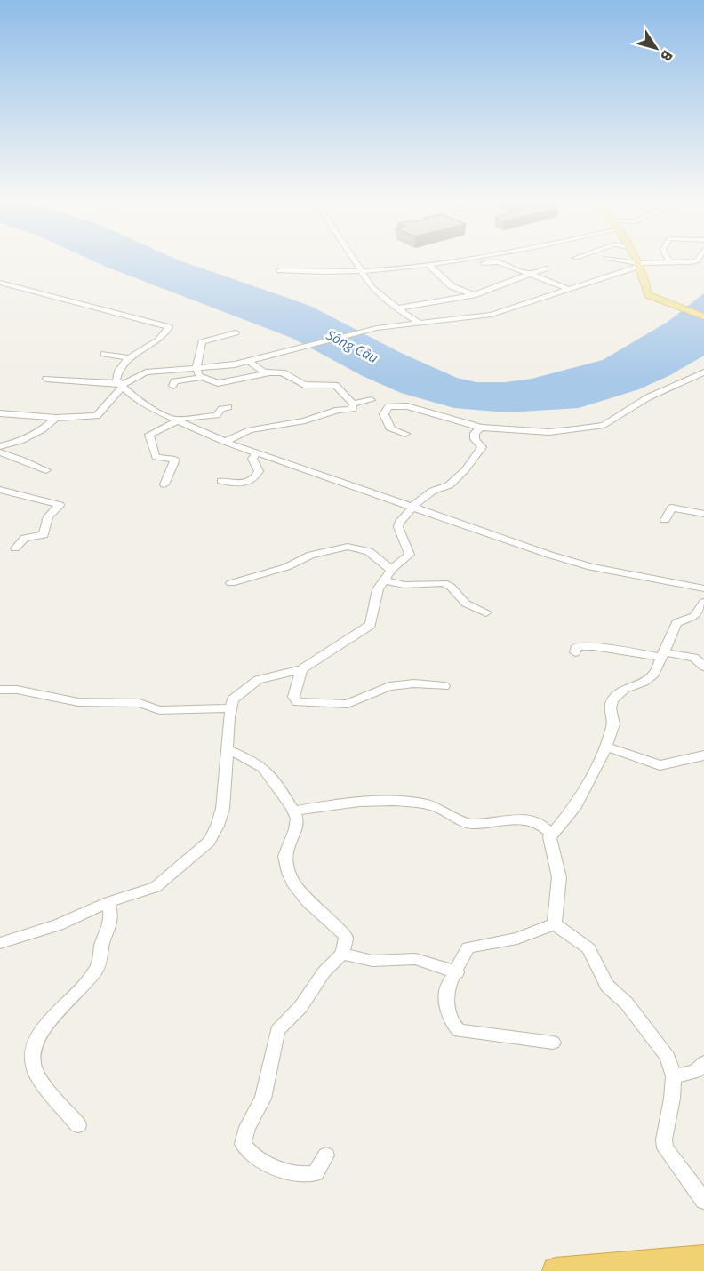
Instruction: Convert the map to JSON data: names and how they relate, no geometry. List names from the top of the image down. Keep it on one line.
{"water":["Sông Cầu"],"north":"bottom right"}
